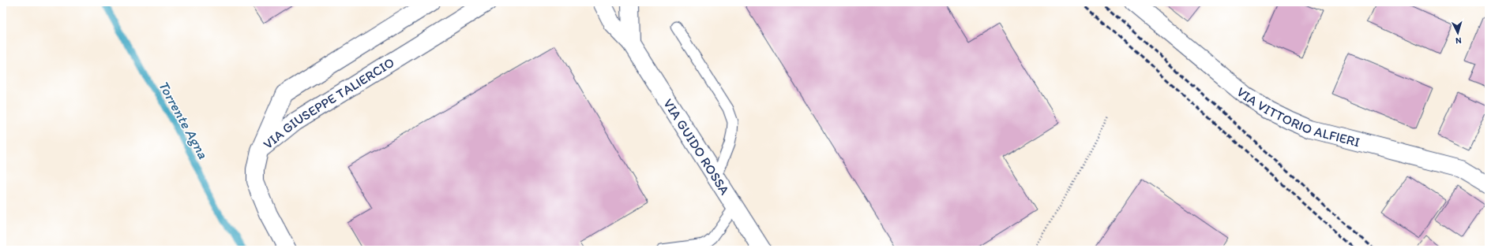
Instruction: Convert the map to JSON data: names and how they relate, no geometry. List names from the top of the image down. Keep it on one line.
{"streets":{"street":["VIA GIUSEPPE TALIERCIO","VIA VITTORIO ALFIERI","VIA GUIDO ROSSA"]},"water":["Torrente Agna"],"north":"bottom"}
